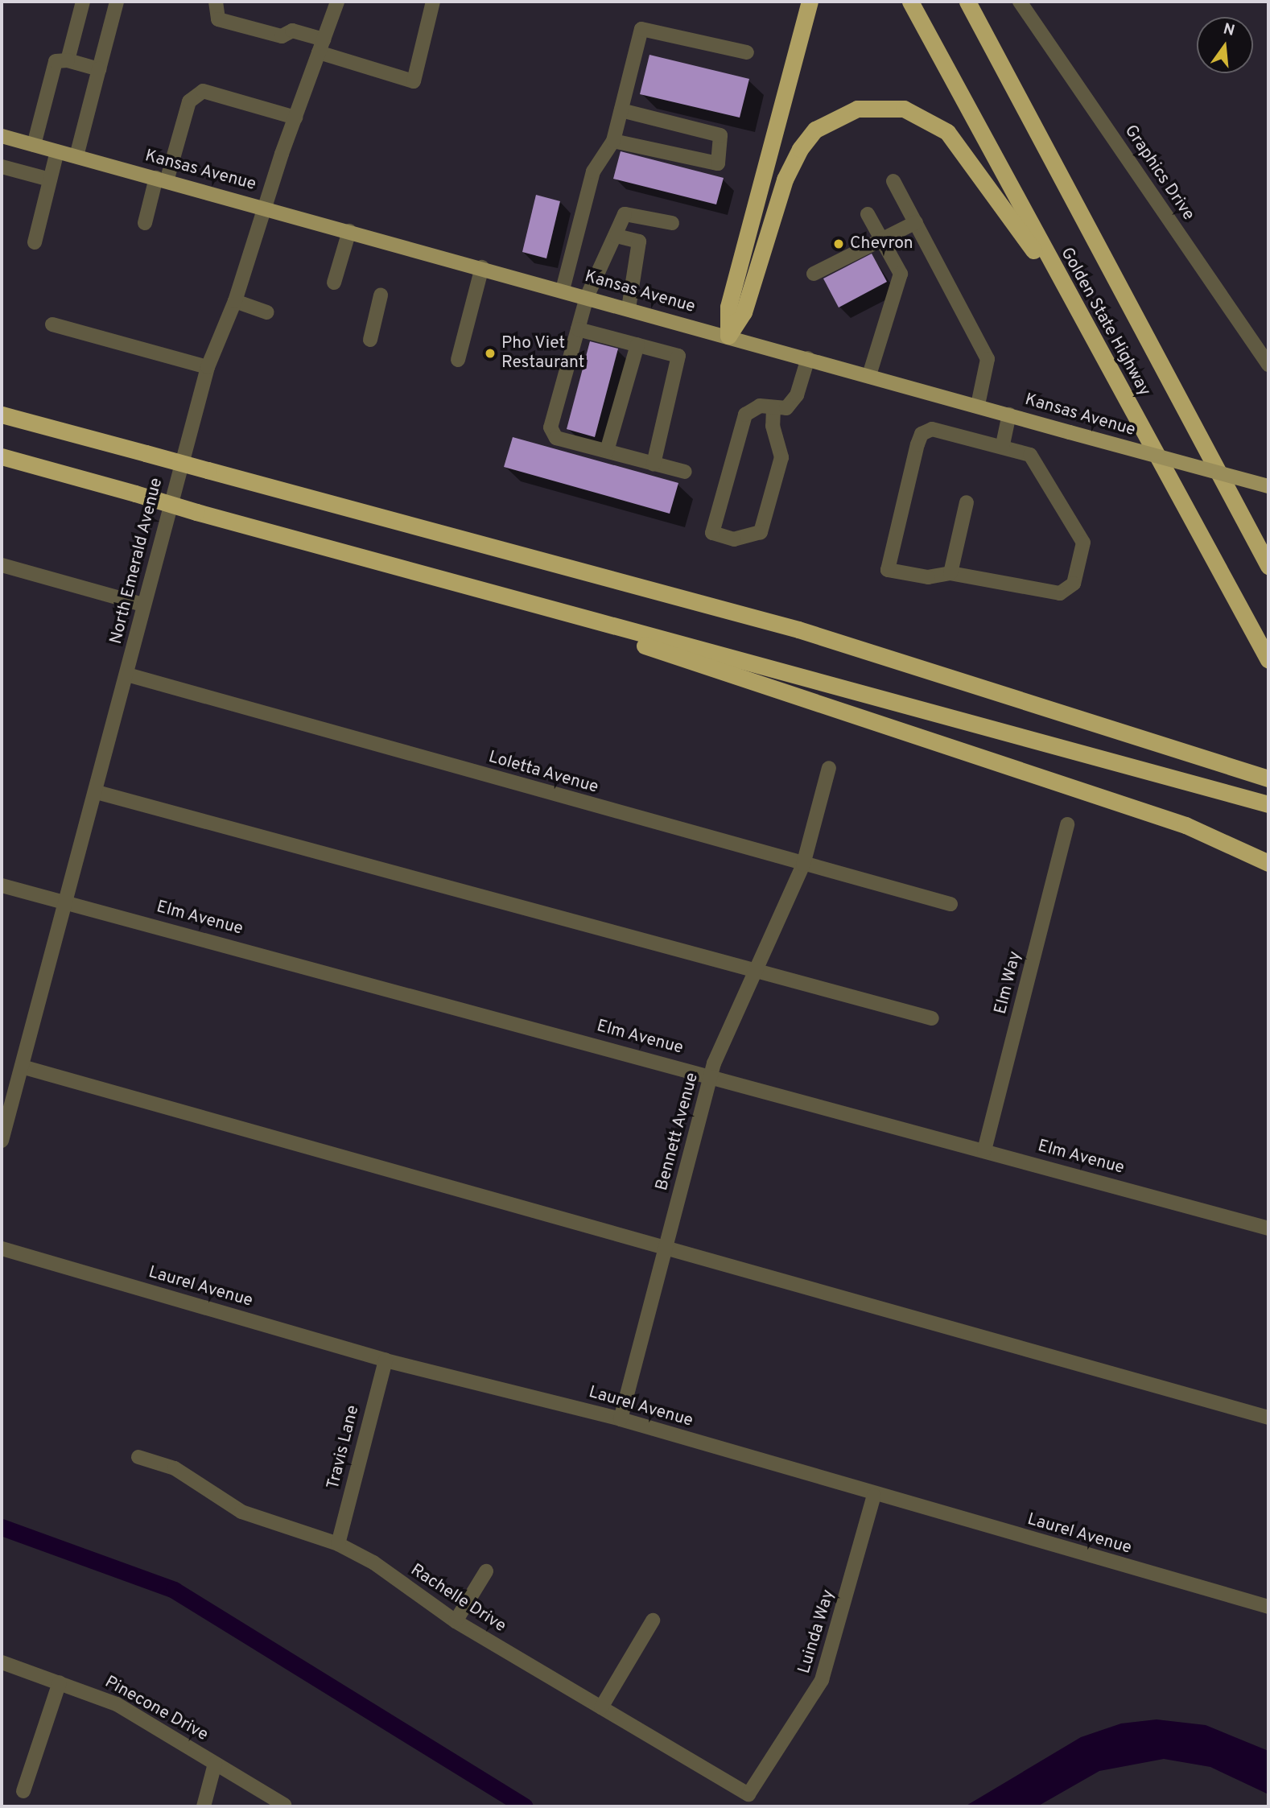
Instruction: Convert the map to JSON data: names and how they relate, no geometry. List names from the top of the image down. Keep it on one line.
{"streets":{"highway":["Golden State Highway"],"main road":["Kansas Avenue"],"street":["Graphics Drive","North Emerald Avenue","Loletta Avenue","Elm Avenue","Elm Way","Bennett Avenue","Laurel Avenue","Travis Lane","Rachelle Drive","Luinda Way","Pinecone Drive"]},"crossings":[["Kansas Avenue","North Emerald Avenue"],["North Emerald Avenue","Loletta Avenue"],["North Emerald Avenue","Elm Avenue"],["Loletta Avenue","Bennett Avenue"],["Elm Avenue","Elm Way"],["Elm Avenue","Bennett Avenue"],["Bennett Avenue","Laurel Avenue"],["Laurel Avenue","Travis Lane"],["Laurel Avenue","Luinda Way"],["Travis Lane","Rachelle Drive"],["Rachelle Drive","Luinda Way"]],"places":["Chevron","Pho Viet Restaurant"],"north":"top"}
